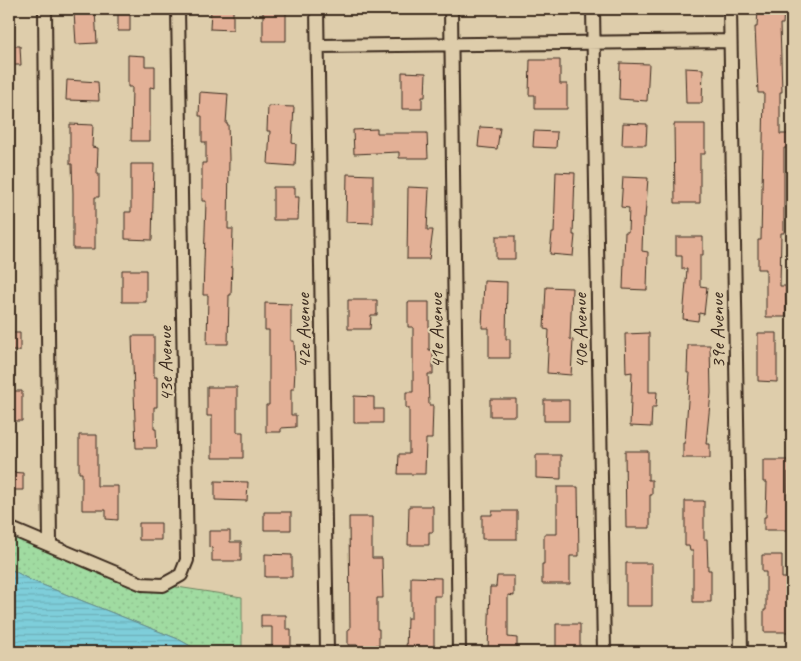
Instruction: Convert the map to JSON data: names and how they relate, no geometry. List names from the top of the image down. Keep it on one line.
{"streets":{"street":["42e Avenue","41e Avenue","40e Avenue","39e Avenue","43e Avenue"]}}
